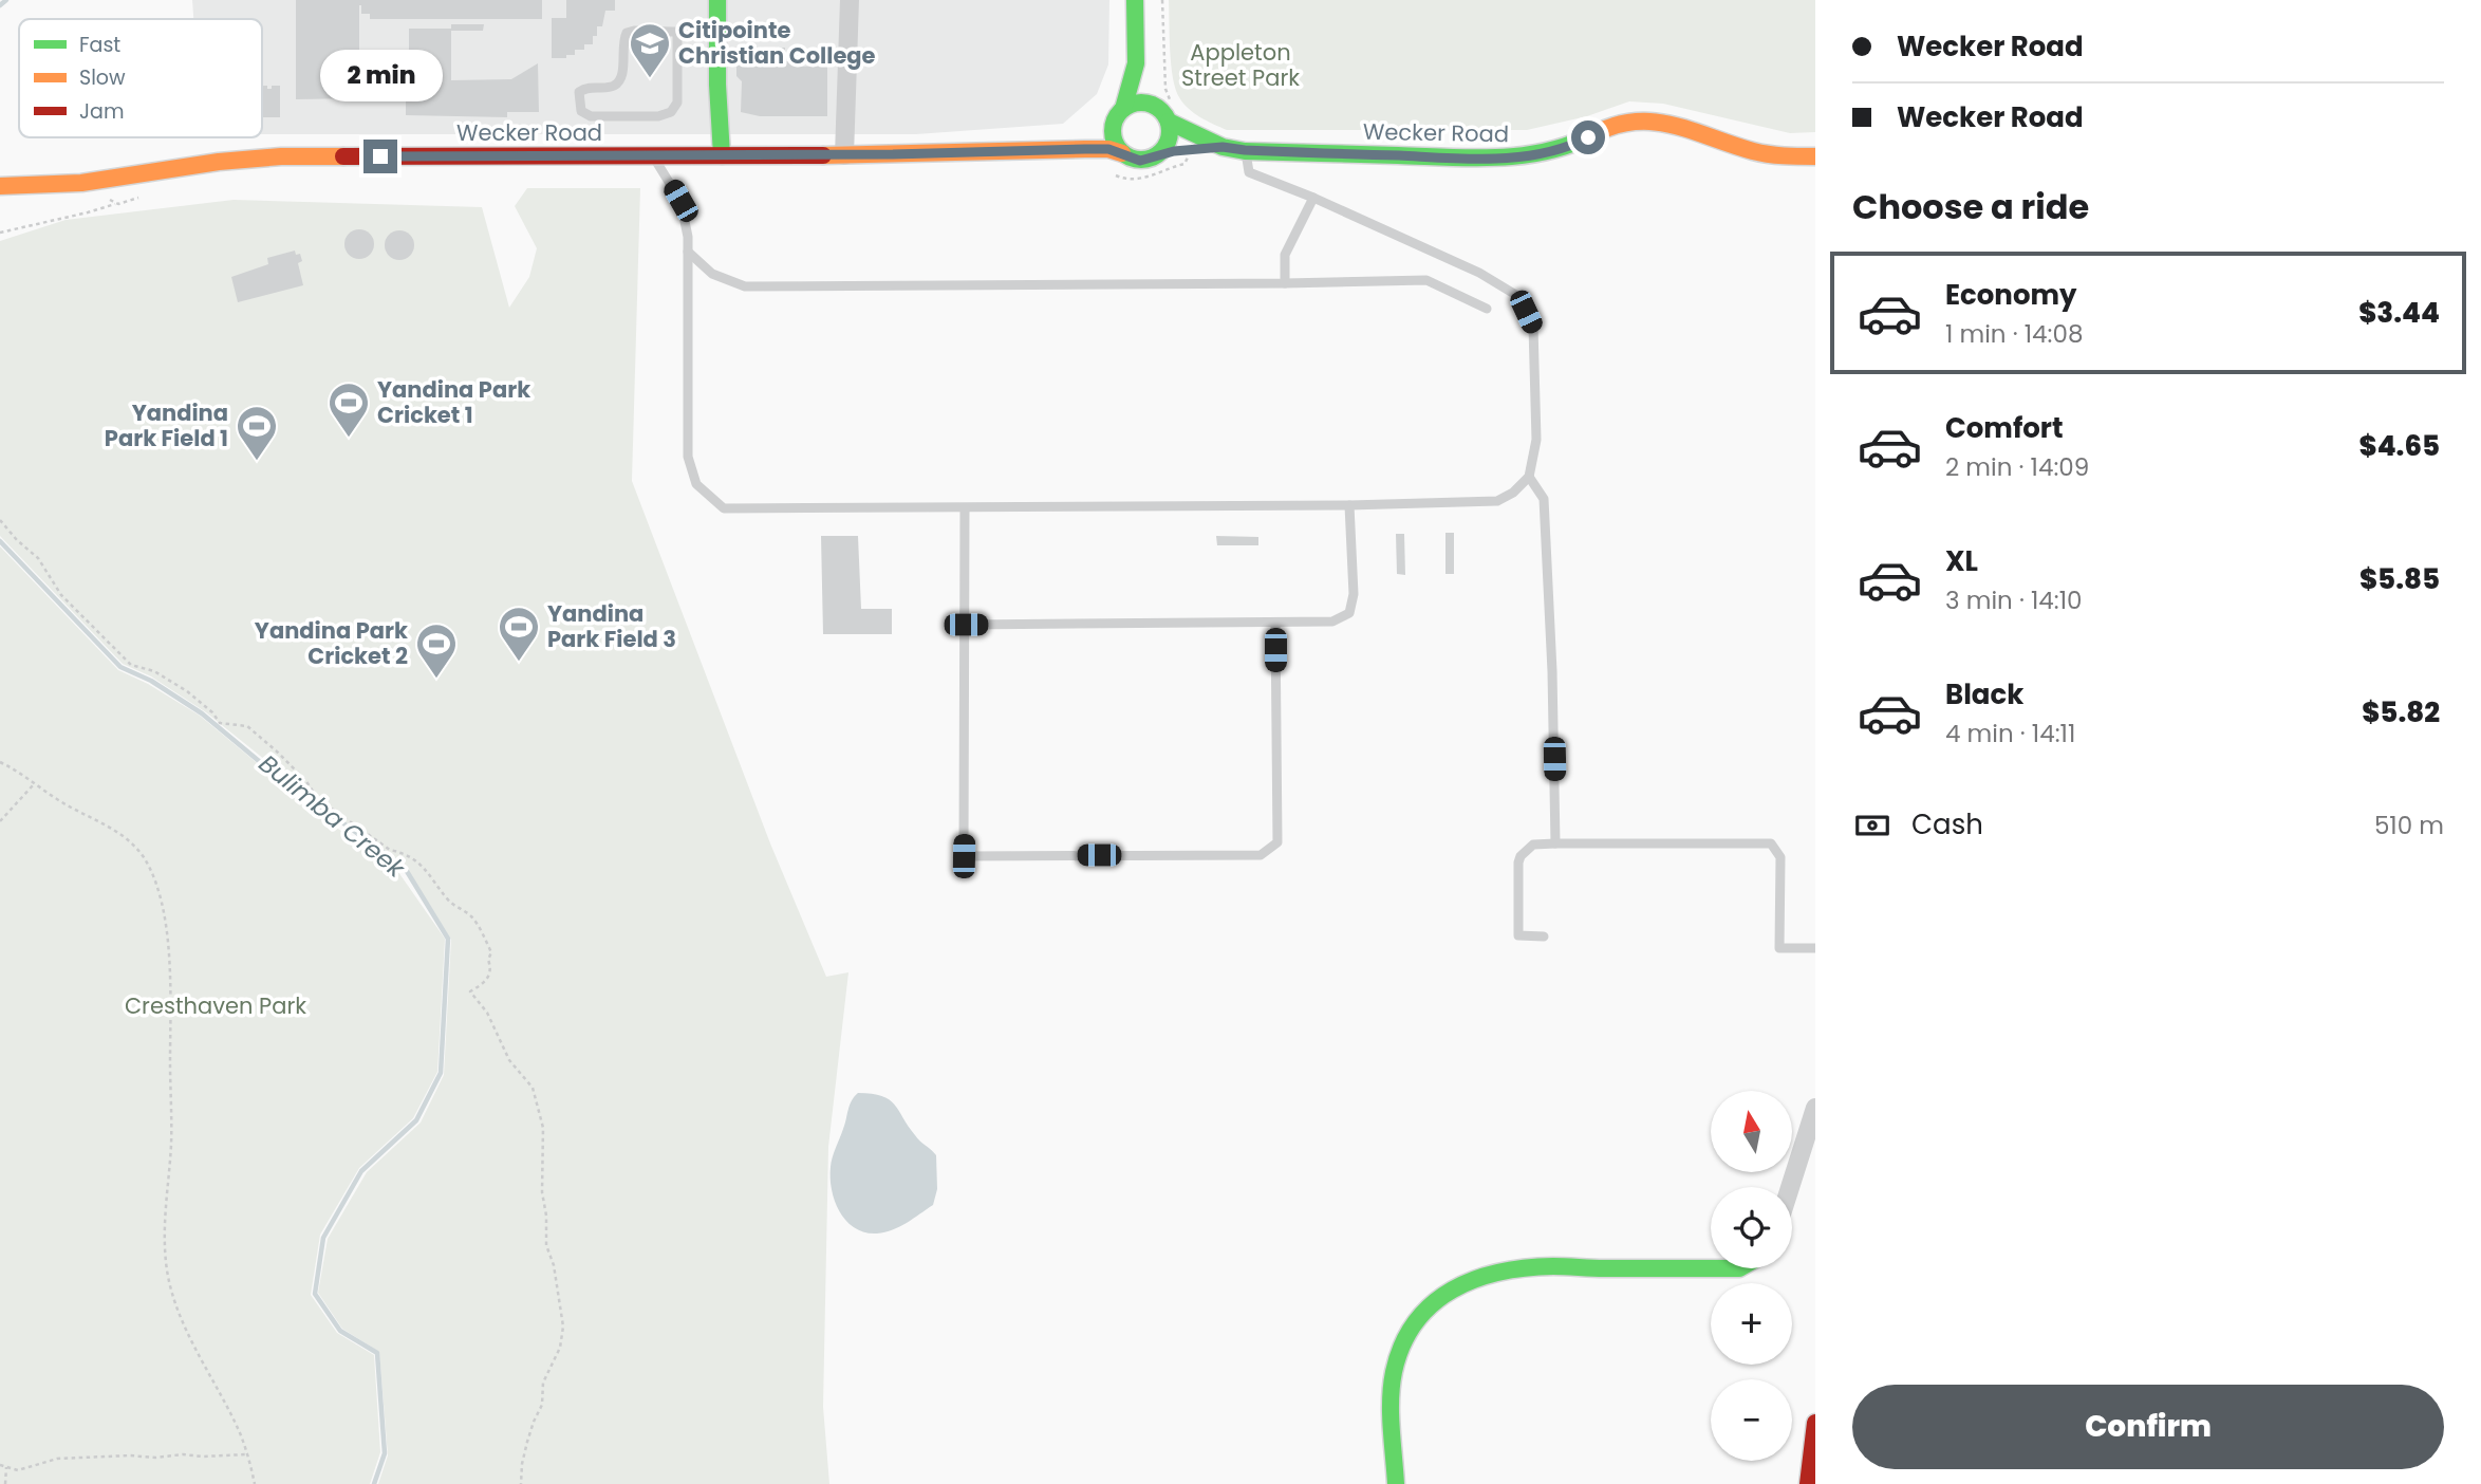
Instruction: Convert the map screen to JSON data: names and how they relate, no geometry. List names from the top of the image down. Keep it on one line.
{"streets":{"main road":["Wecker Road"]},"water":["Bulimba Creek"],"parks":["Appleton Street Park","Cresthaven Park"],"places":{"school or university":["Citipointe Christian College"],"sports":["Yandina Park Cricket 1","Yandina Park Field 1","Yandina Park Field 3","Yandina Park Cricket 2"]},"legend":["Fast","Slow","Jam"],"north":"top","page":{"banner":["Wecker Road","Wecker Road"],"bubble":"2 min","heading":"Choose a ride","list":[{"name":"Economy","note":"1 min · 14:08","value":"$3.44"},{"name":"Comfort","note":"2 min · 14:09","value":"$4.65"},{"name":"XL","note":"3 min · 14:10","value":"$5.85"},{"name":"Black","note":"4 min · 14:11","value":"$5.82"}],"pay":["Cash","510 m"],"map_buttons":["+","−"],"buttons":"Confirm"}}
